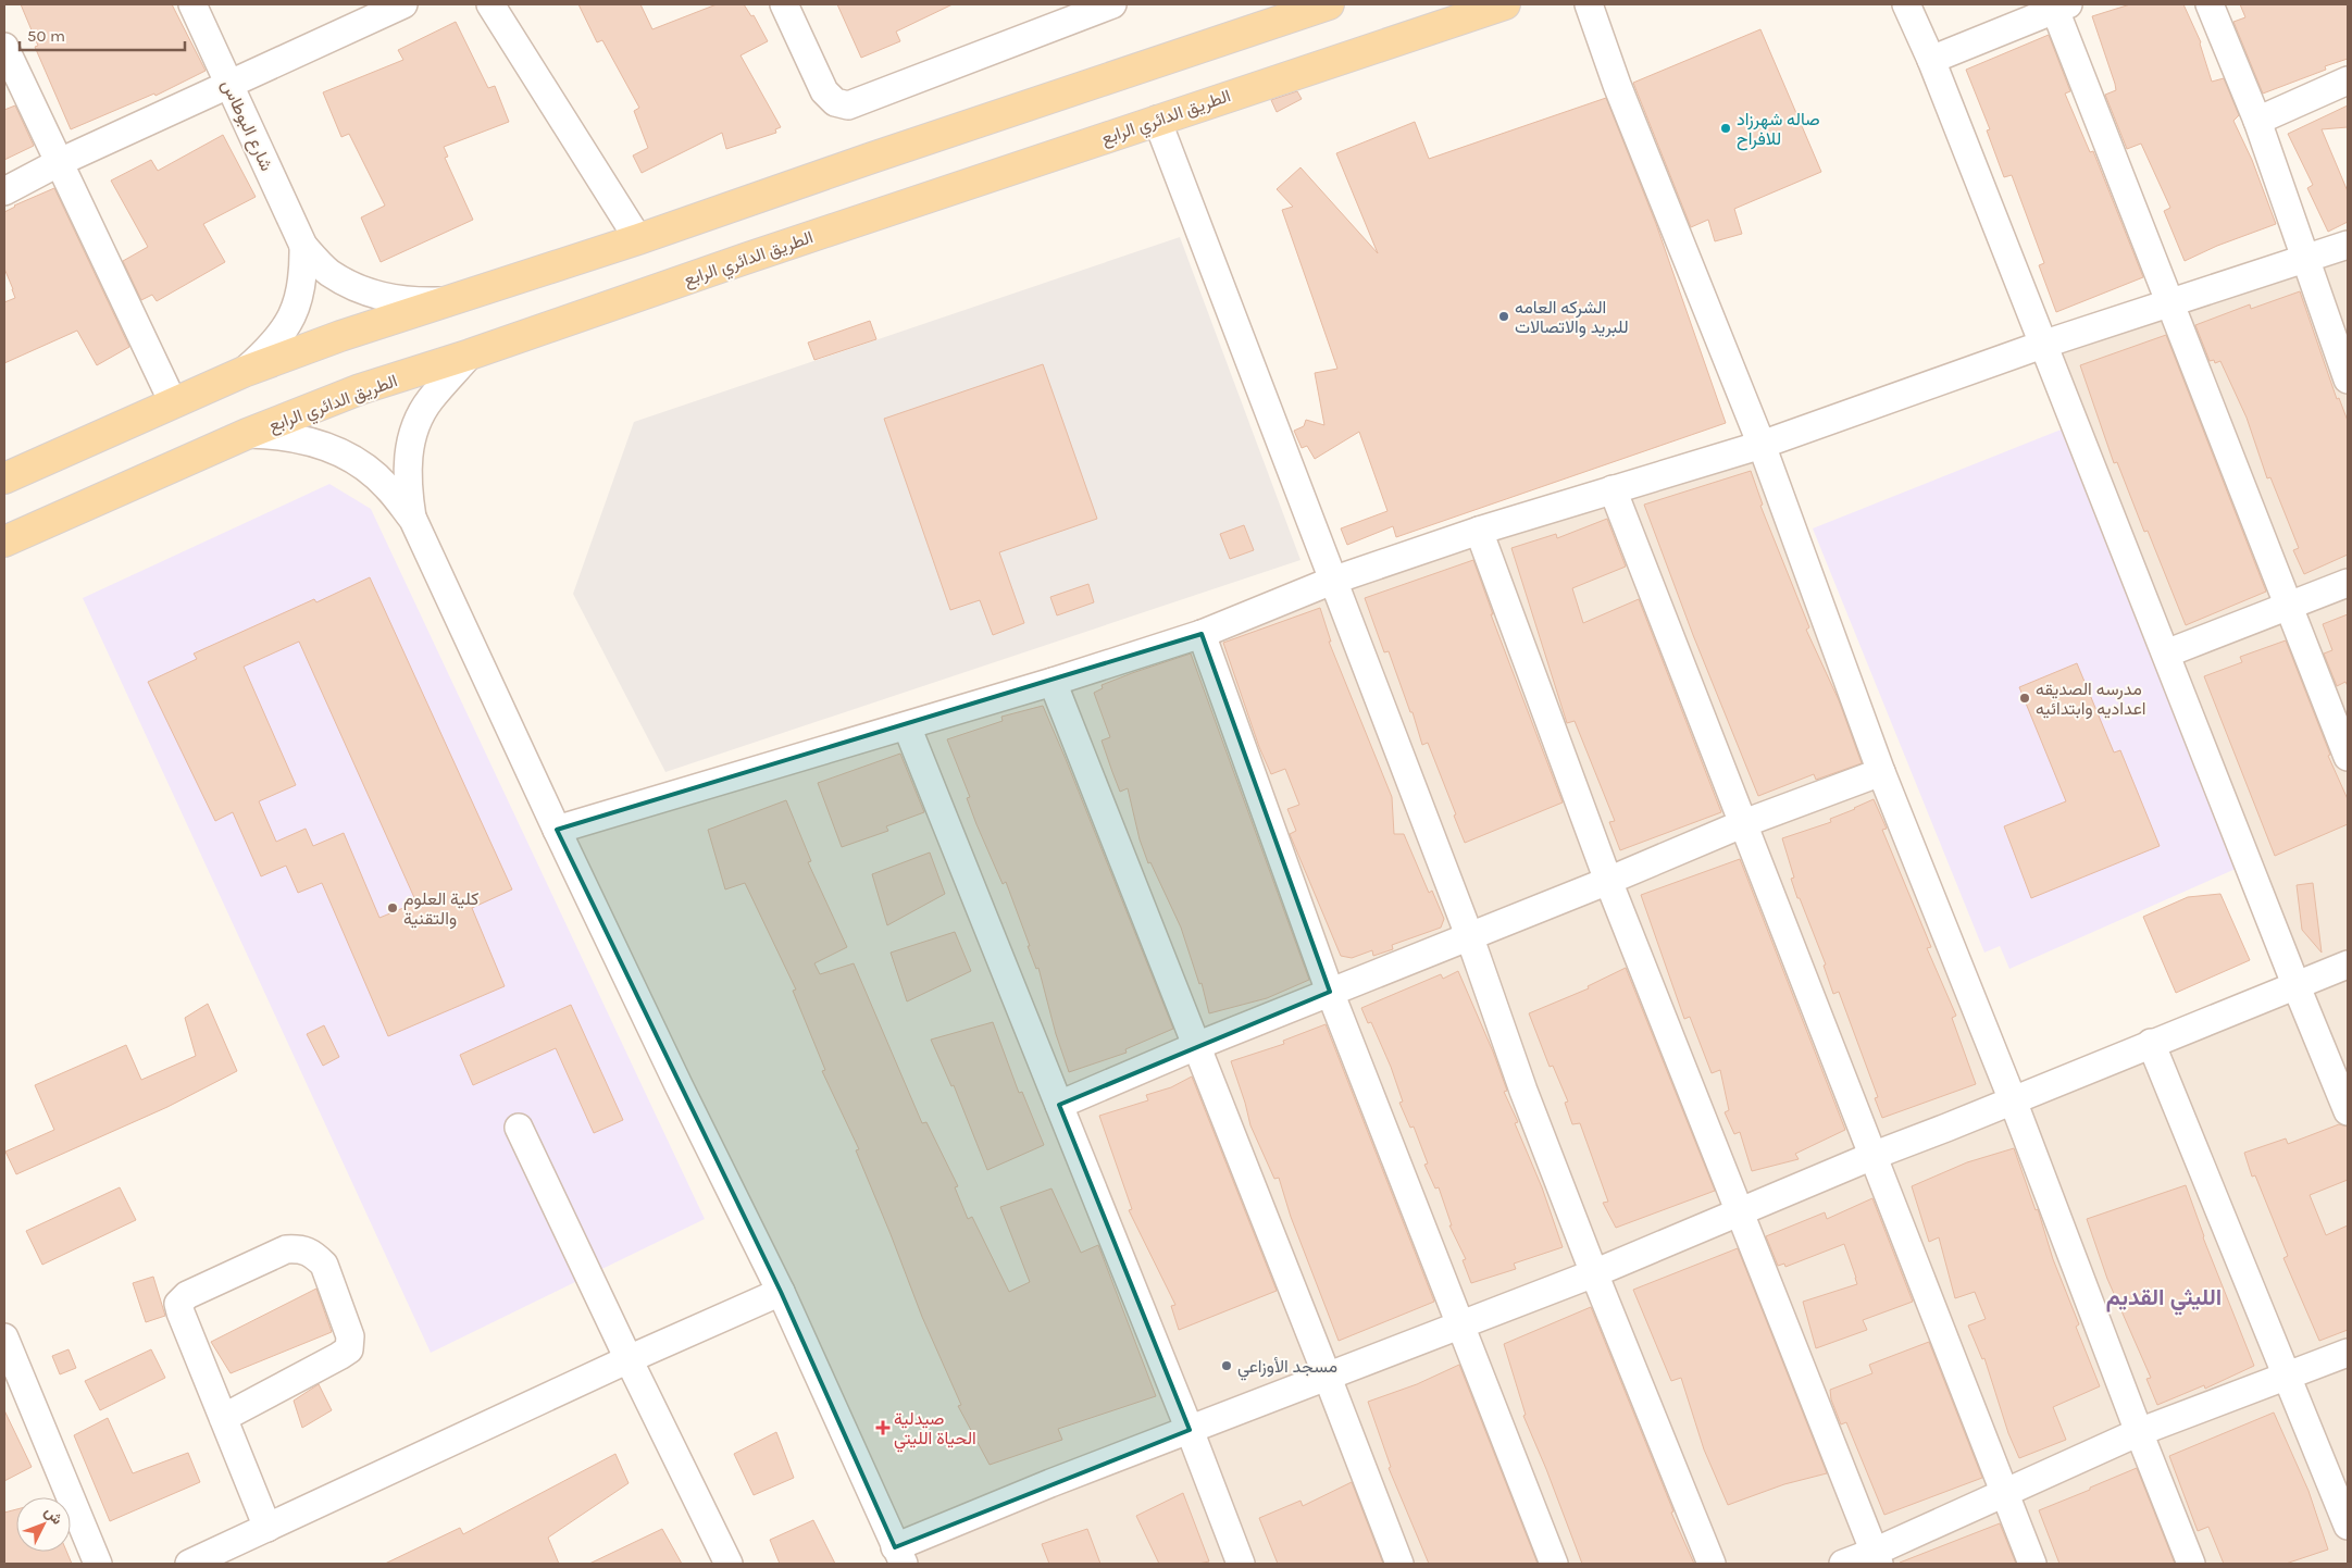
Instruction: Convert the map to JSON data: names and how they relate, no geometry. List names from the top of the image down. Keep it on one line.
{"streets":{"main road":["الطريق الدائري الرابع"],"street":["شارع البوطاس"]},"districts":["الليثي القديم"],"places":{"other":["صاله شهرزاد للافراح","الشركه العامه للبريد والاتصالات","مدرسه الصديقه اعداديه وابتدائيه","كلية العلوم والتقنية","مسجد الأوزاعي"],"health":["صيدلية الحياة الليتي"]},"scale_bar":"50 m","north":"top right"}
